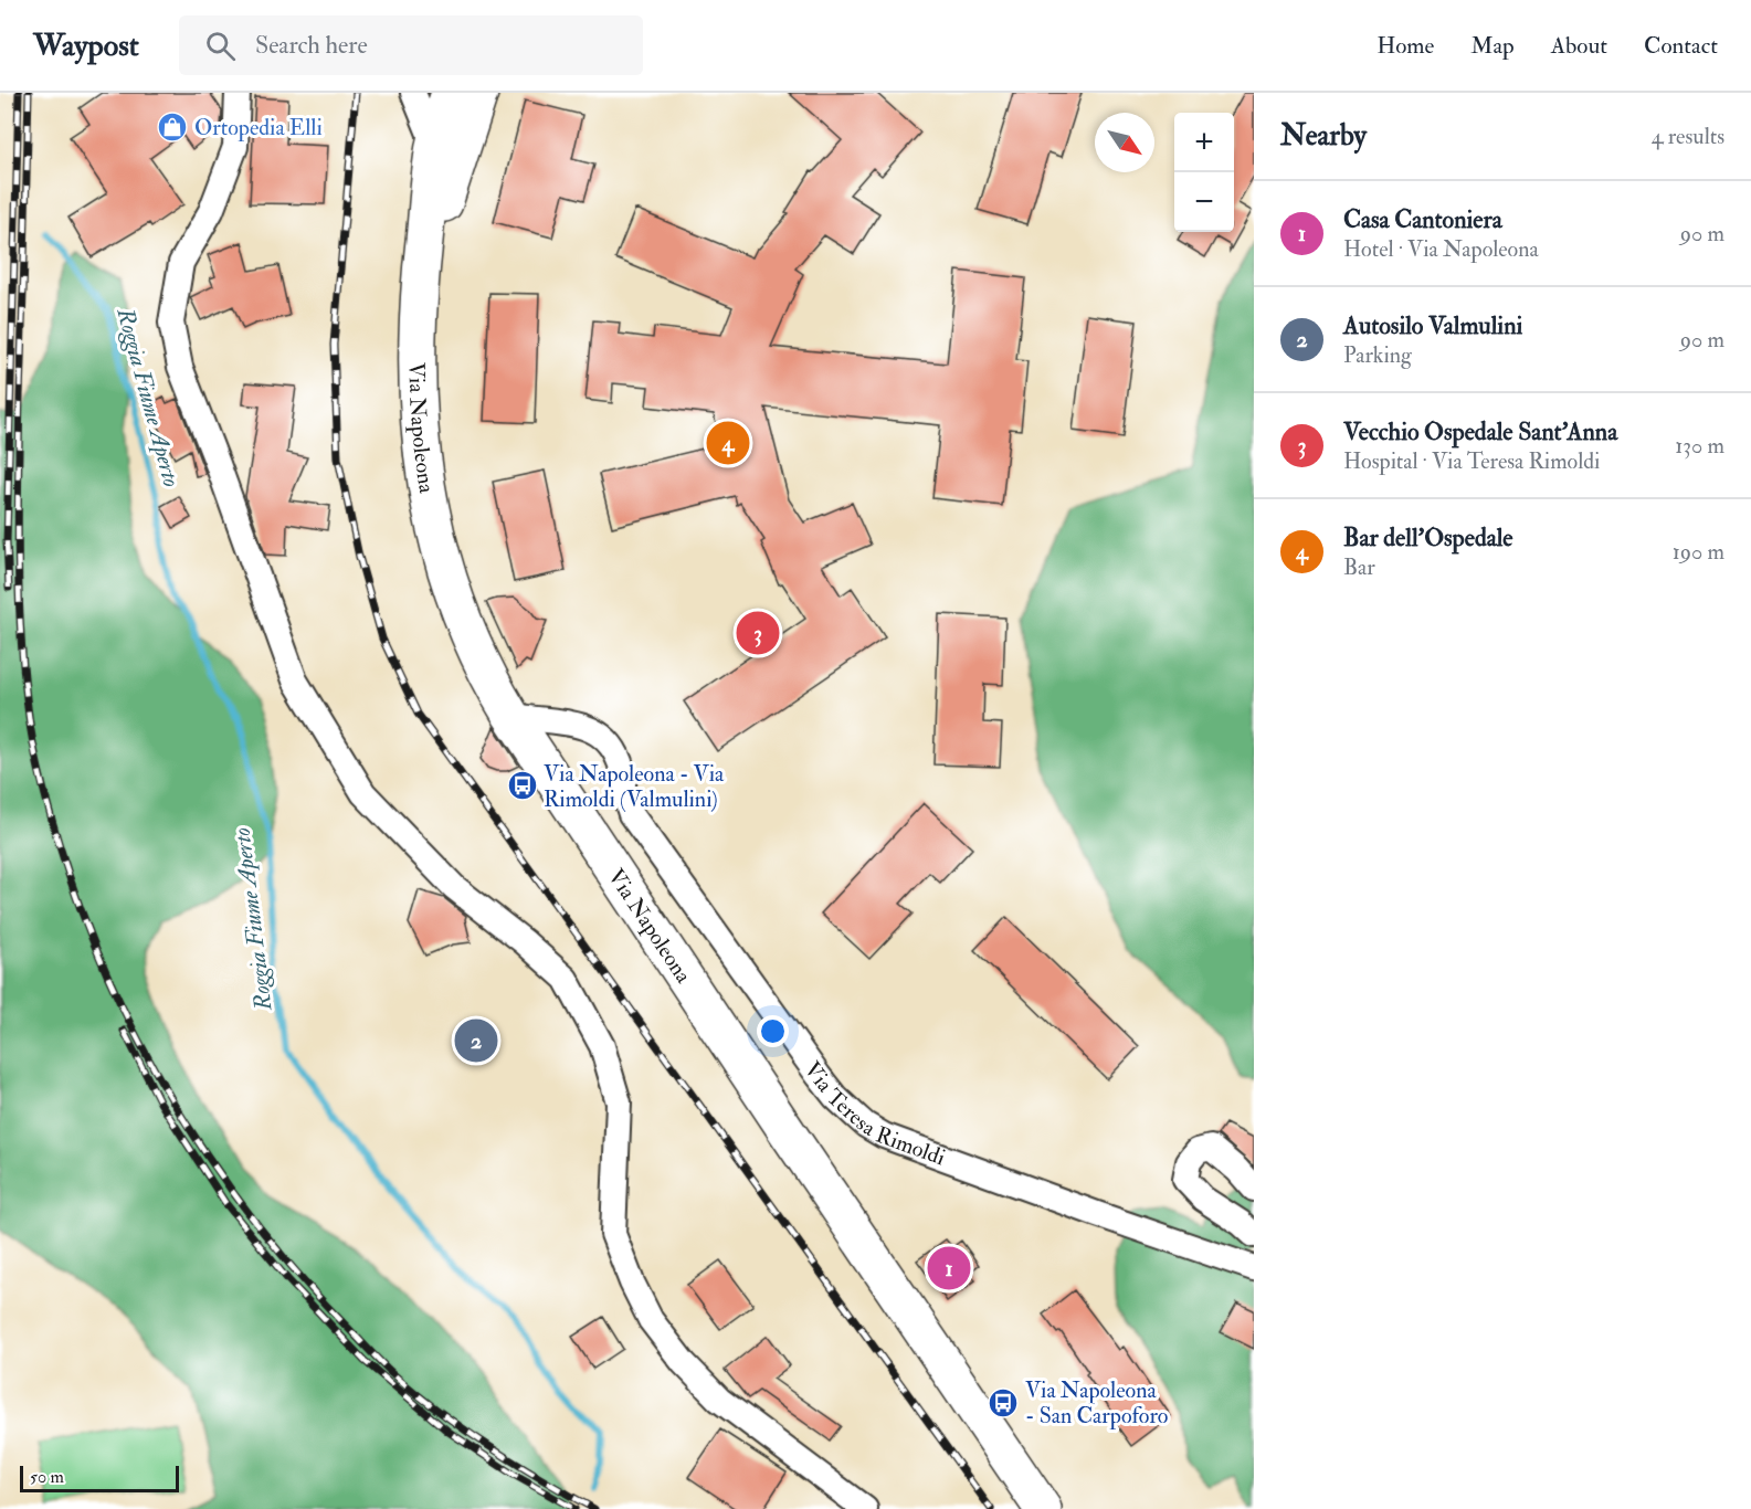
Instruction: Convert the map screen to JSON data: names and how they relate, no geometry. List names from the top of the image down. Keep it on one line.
{"streets":{"main road":["Via Napoleona"],"street":["Via Teresa Rimoldi"]},"crossings":[["Via Napoleona","Via Teresa Rimoldi"]],"water":["Roggia Fiume Aperto"],"places":{"shop":["Ortopedia Elli"],"bus stop":["Via Napoleona - Via Rimoldi (Valmulini)","Via Napoleona - San Carpoforo"]},"scale_bar":"50 m","north":"bottom right","page":{"header":"Waypost","search":"Search here","nav":["Home","Map","About","Contact"],"heading":["Nearby","4 results"],"map_buttons":["+","−"],"list":[{"mark":"1","name":"Casa Cantoniera","note":"Hotel · Via Napoleona","value":"90 m"},{"mark":"2","name":"Autosilo Valmulini","note":"Parking","value":"90 m"},{"mark":"3","name":"Vecchio Ospedale Sant'Anna","note":"Hospital · Via Teresa Rimoldi","value":"130 m"},{"mark":"4","name":"Bar dell'Ospedale","note":"Bar","value":"190 m"}],"pins":["4","3","2","1"],"scale":"50 m"}}
